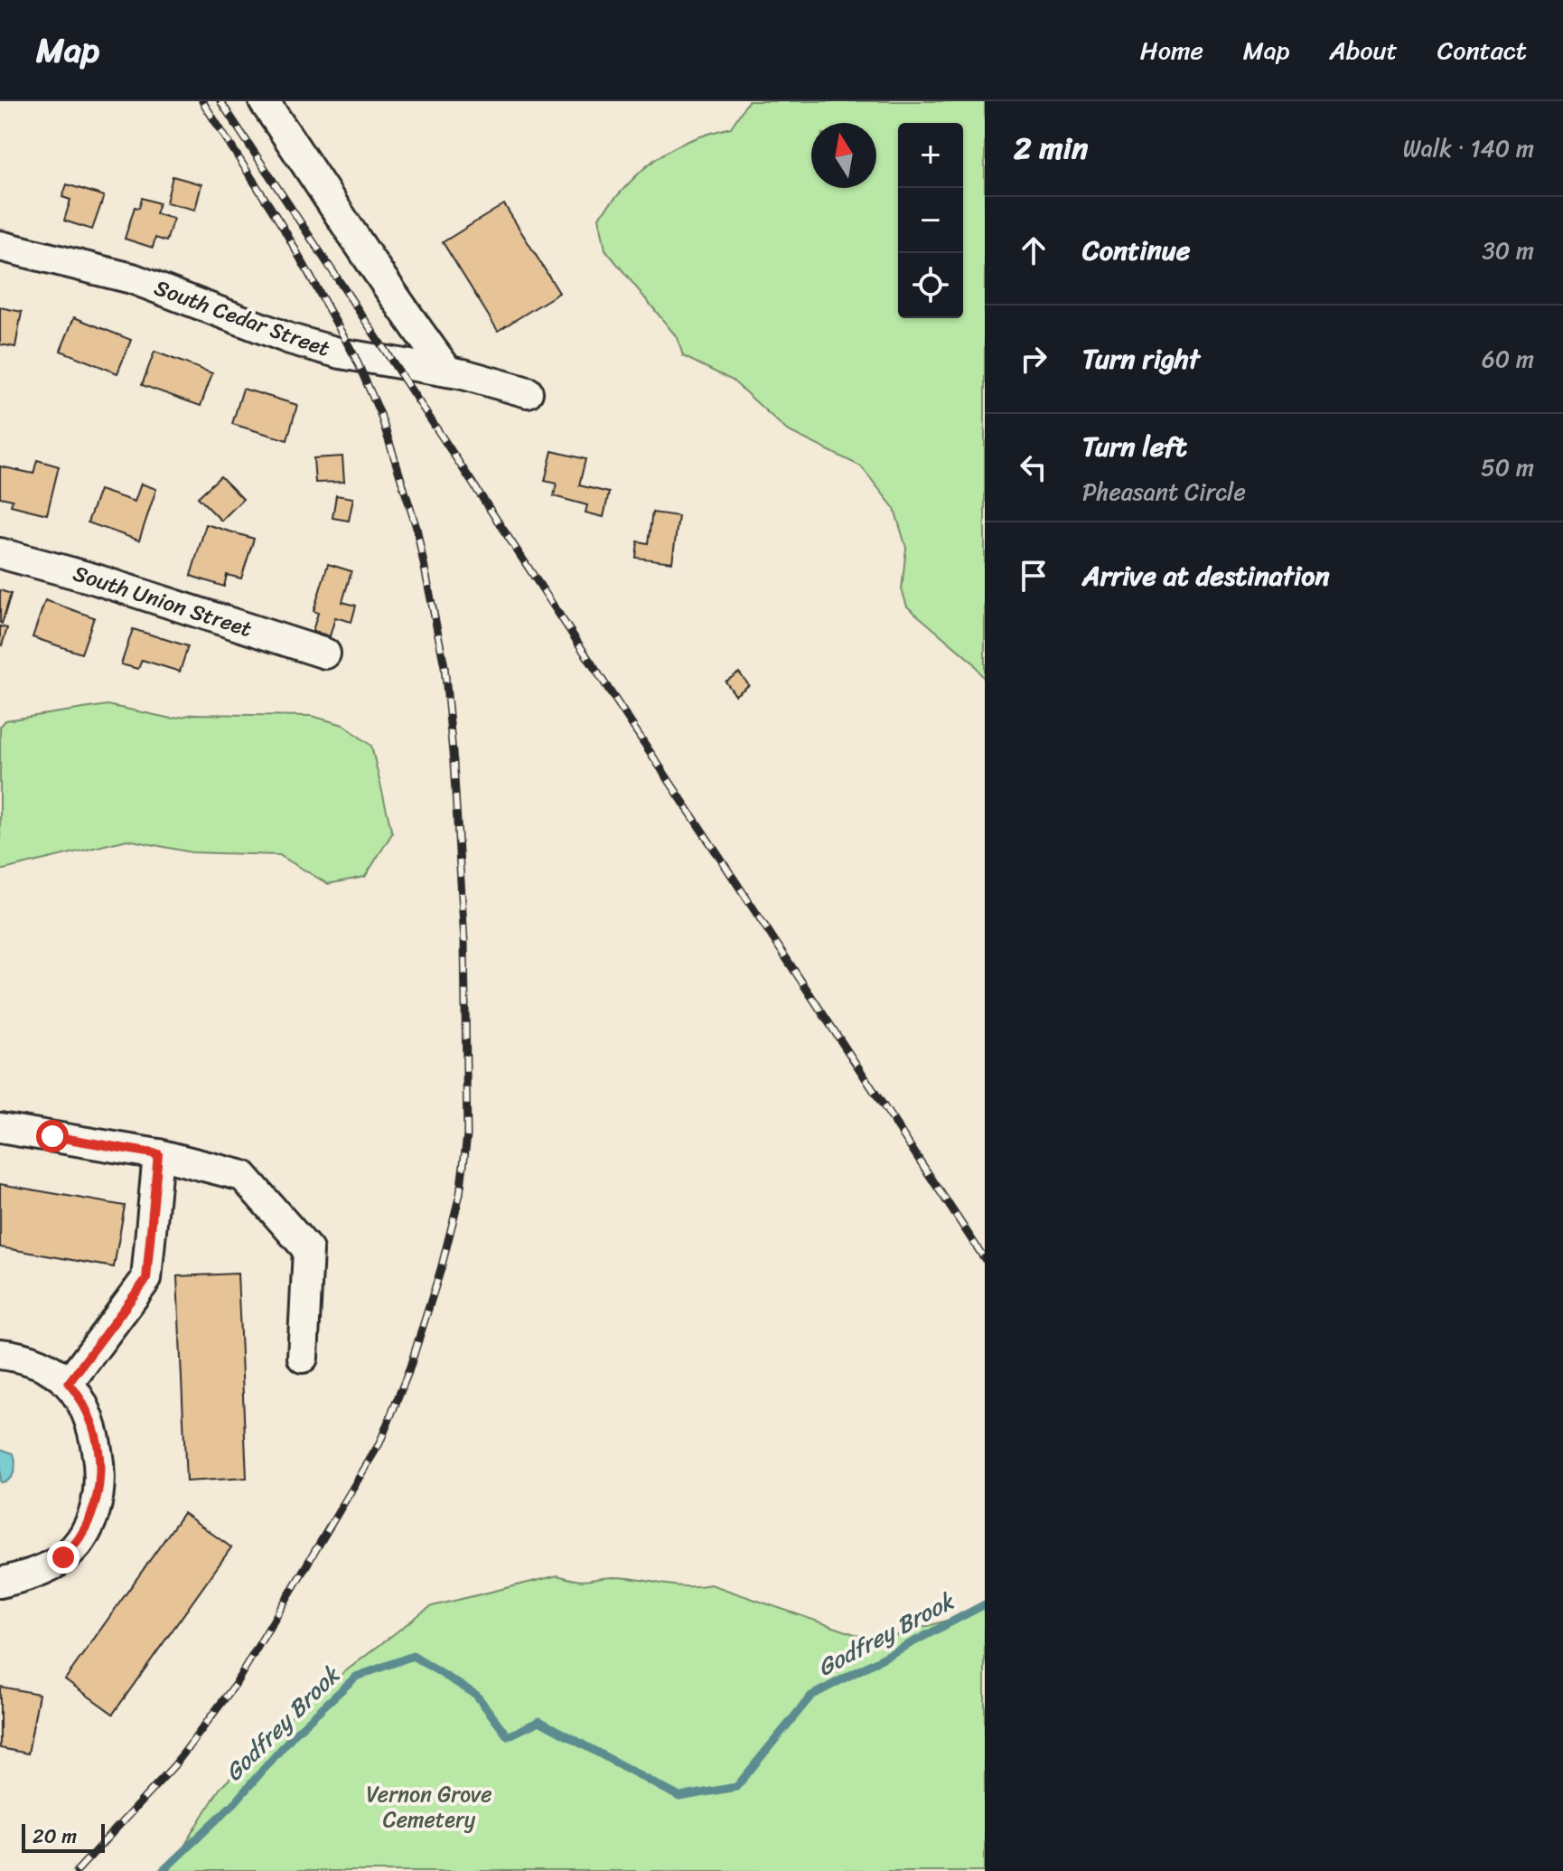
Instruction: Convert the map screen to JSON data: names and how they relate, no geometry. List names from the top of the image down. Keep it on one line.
{"streets":{"street":["South Cedar Street","South Union Street"]},"water":["Godfrey Brook"],"parks":["Vernon Grove Cemetery"],"scale_bar":"20 m","north":"top","page":{"header":"Map","nav":["Home","Map","About","Contact"],"heading":["2 min","Walk · 140 m"],"map_buttons":["+","−"],"list":[["Continue","30 m"],["Turn right","60 m"],["Turn left","Pheasant Circle","50 m"],"Arrive at destination"],"scale":"20 m"}}
